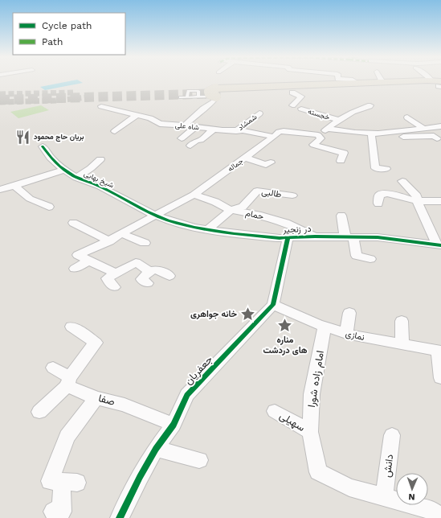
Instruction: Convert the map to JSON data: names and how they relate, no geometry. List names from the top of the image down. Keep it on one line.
{"streets":{"street":["خجسته","شمشاد","شاه علی","جماله","شیخ بهایی","طالبی","حمام","در زنجیر","نمازی","جعفریان","امام زاده شورا","صفا","سهیلی","دانش"]},"crossings":[["شمشاد","شاه علی"],["شاه علی","جماله"],["جماله","شیخ بهایی"],["جماله","حمام"],["جماله","در زنجیر"],["شیخ بهایی","در زنجیر"],["طالبی","حمام"],["طالبی","در زنجیر"],["حمام","در زنجیر"],["نمازی","جعفریان"],["نمازی","امام زاده شورا"],["جعفریان","صفا"],["امام زاده شورا","سهیلی"],["امام زاده شورا","دانش"]],"places":{"restaurant":["بریان حاج محمود"],"place":["خانه جواهری","مناره های دردشت"]},"legend":["Cycle path","Path"],"north":"bottom"}
